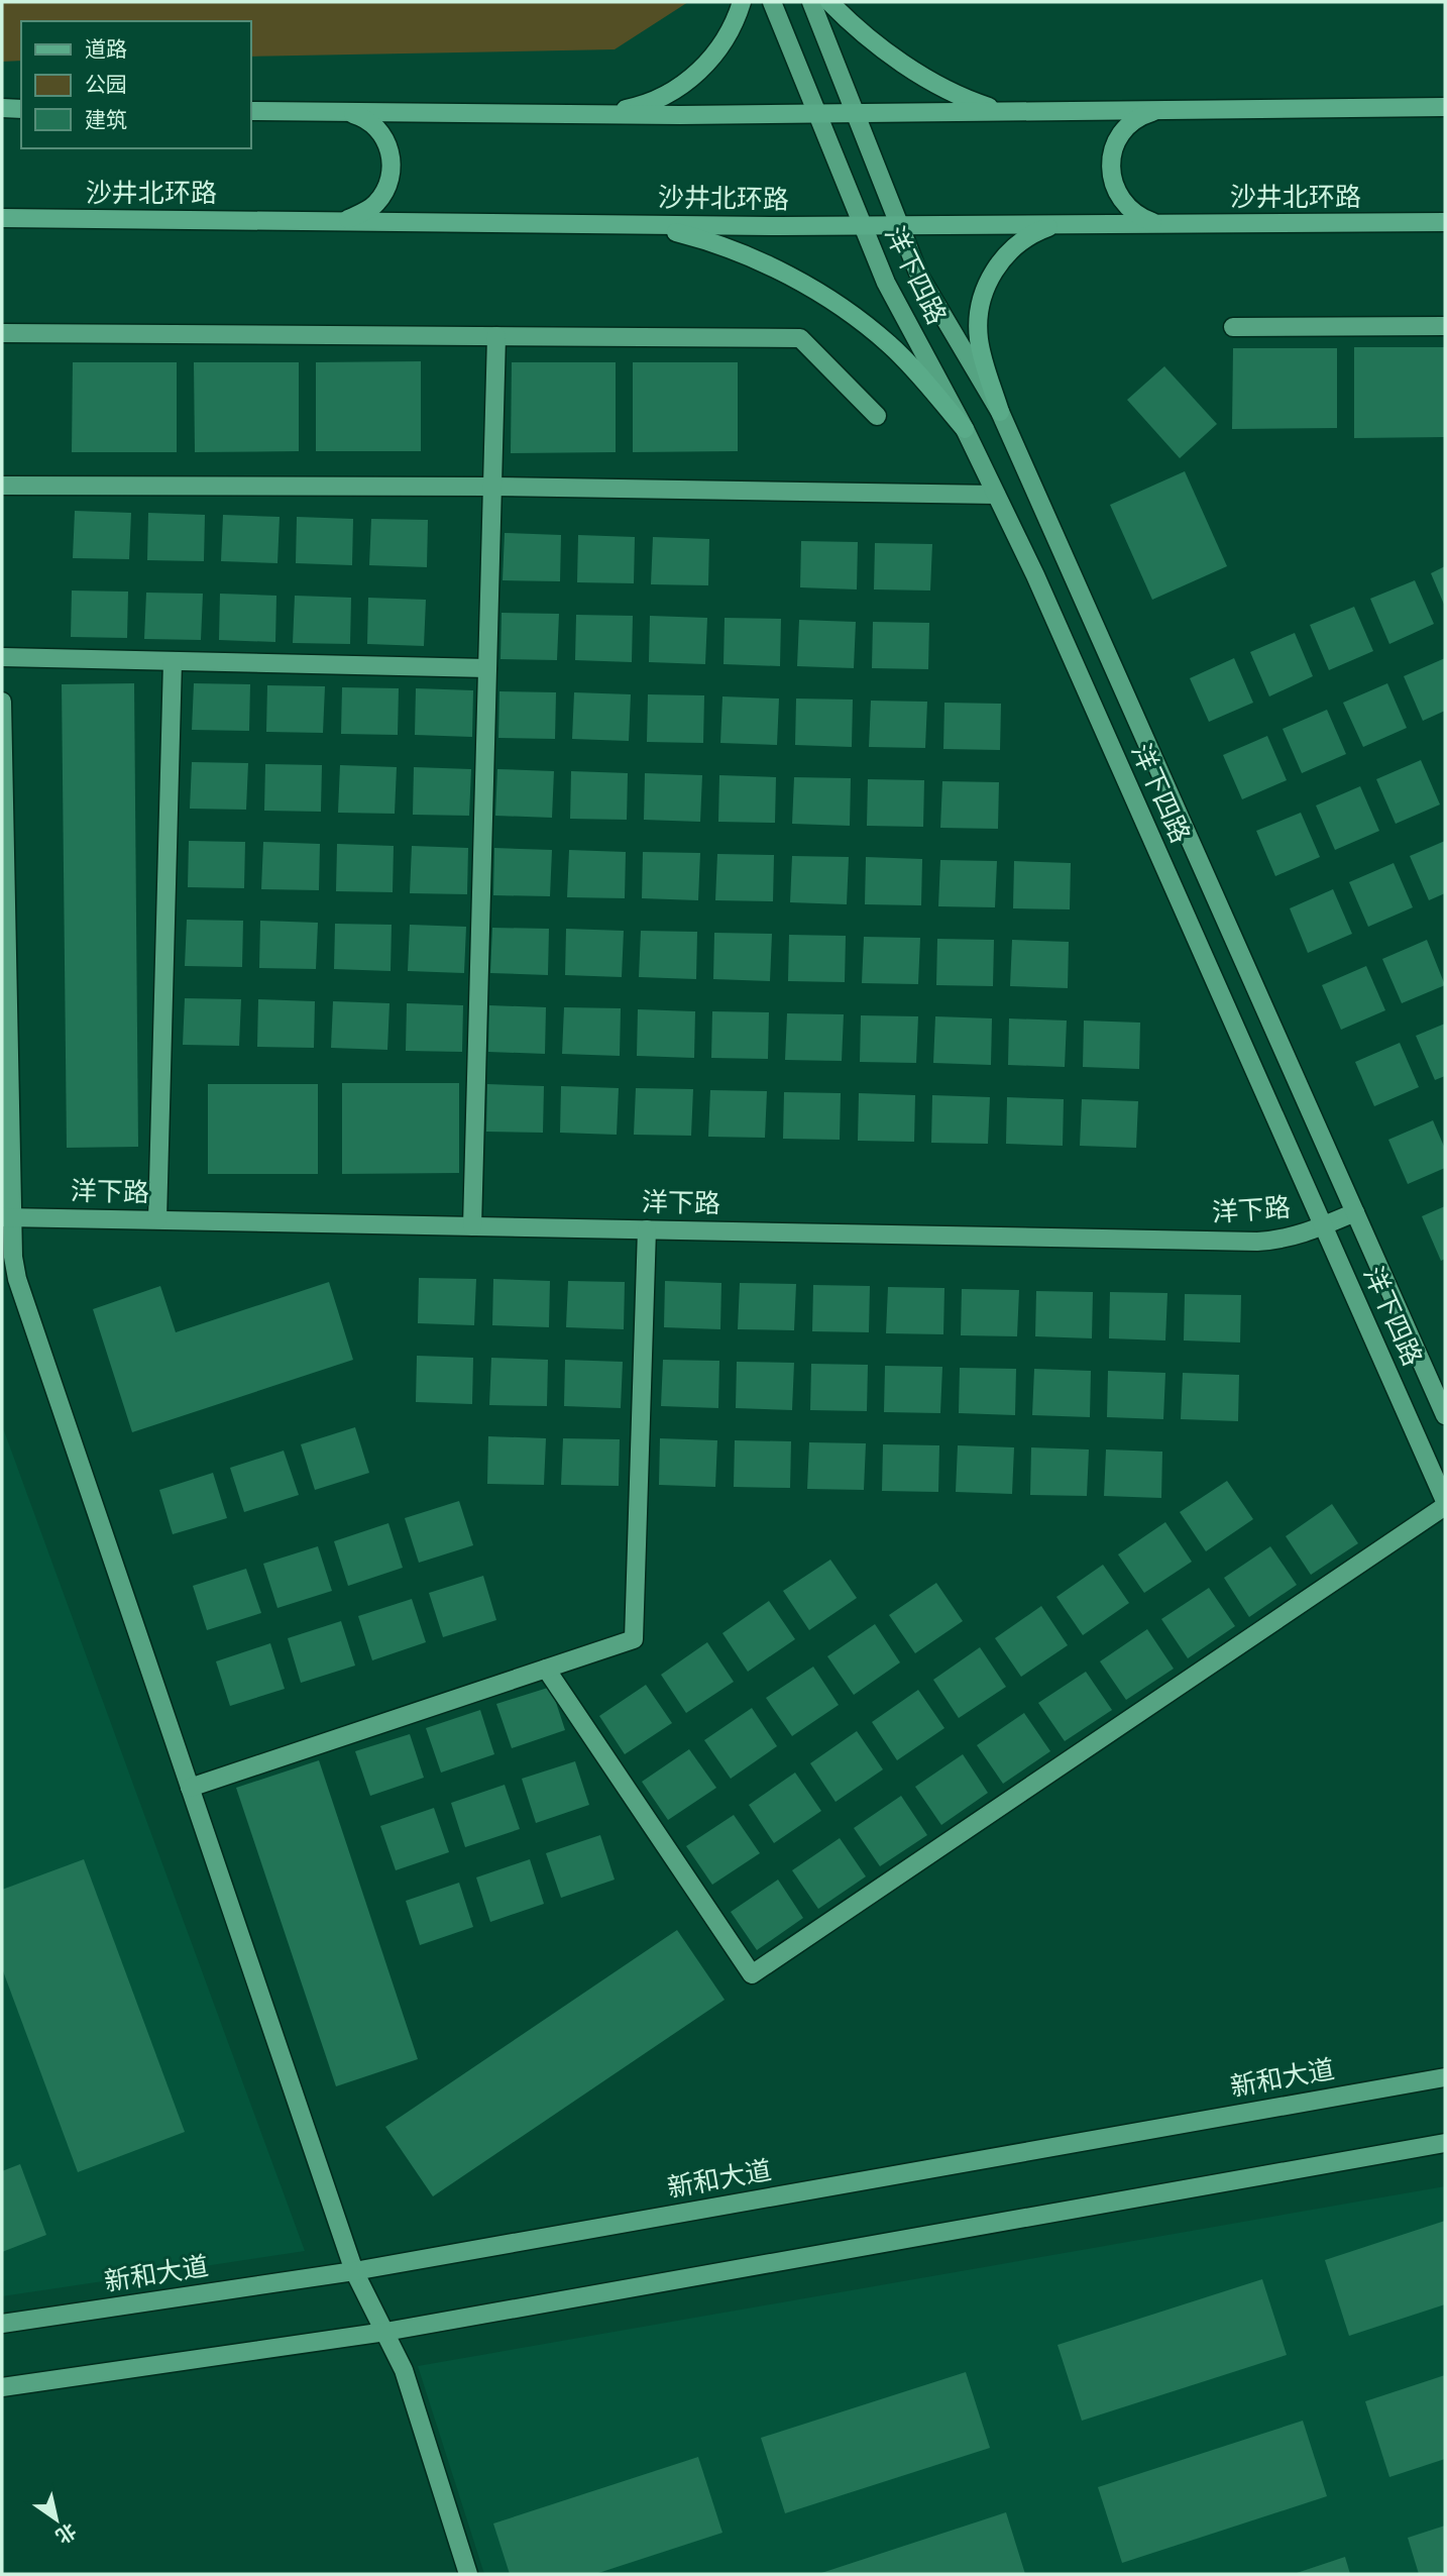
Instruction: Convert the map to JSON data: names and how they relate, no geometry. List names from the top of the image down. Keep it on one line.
{"streets":{"main road":["沙井北环路"],"street":["洋下四路","洋下路","新和大道"]},"crossings":[["沙井北环路","洋下四路"],["洋下四路","洋下路"]],"legend":["道路","公园","建筑"],"north":"bottom right"}
